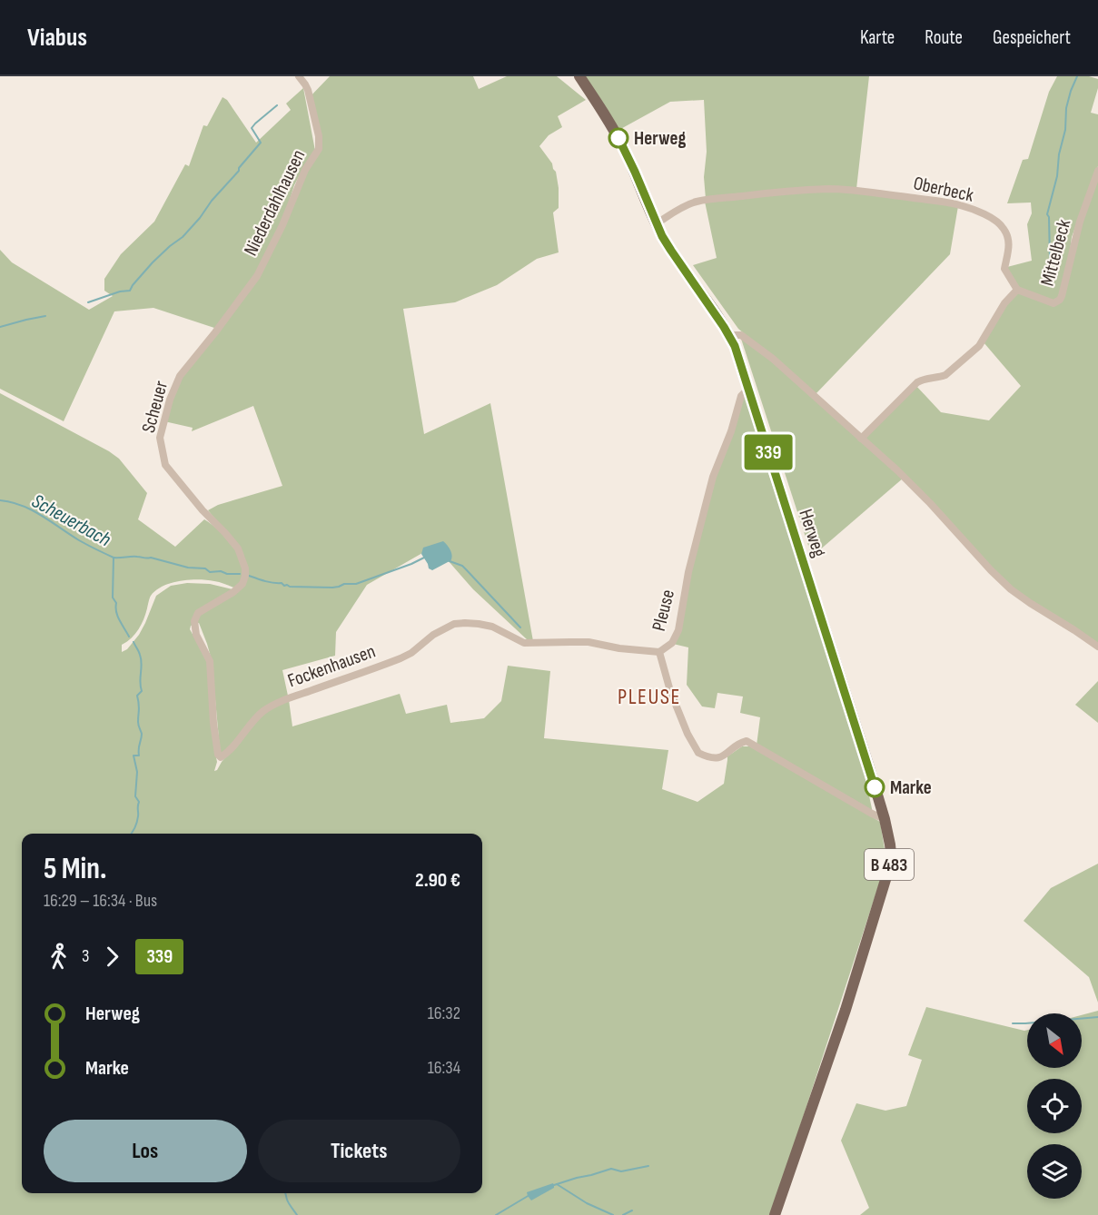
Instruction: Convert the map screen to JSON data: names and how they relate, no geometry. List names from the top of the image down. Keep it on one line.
{"streets":{"main road":["Herweg","B 483"],"street":["Oberbeck","Niederdahlhausen","Mittelbeck","Scheuer","Pleuse","Fockenhausen"]},"crossings":[["Oberbeck","Mittelbeck"],["Oberbeck","Herweg"],["Niederdahlhausen","Scheuer"],["Scheuer","Fockenhausen"],["Herweg","Pleuse"],["Herweg","B 483"],["Pleuse","Fockenhausen"],["Pleuse","B 483"]],"districts":["PLEUSE"],"water":["Scheuerbach"],"places":["Herweg","Marke"],"lines":["bus line 339"],"north":"bottom right","page":{"header":"Viabus","nav":["Karte","Route","Gespeichert"],"on_map":"339","heading":["5 Min.","16:29 – 16:34 · Bus","2.90 €"],"legs":["3","339"],"list":[{"name":"Herweg","value":"16:32"},{"name":"Marke","value":"16:34"}],"buttons":["Los","Tickets"]}}
